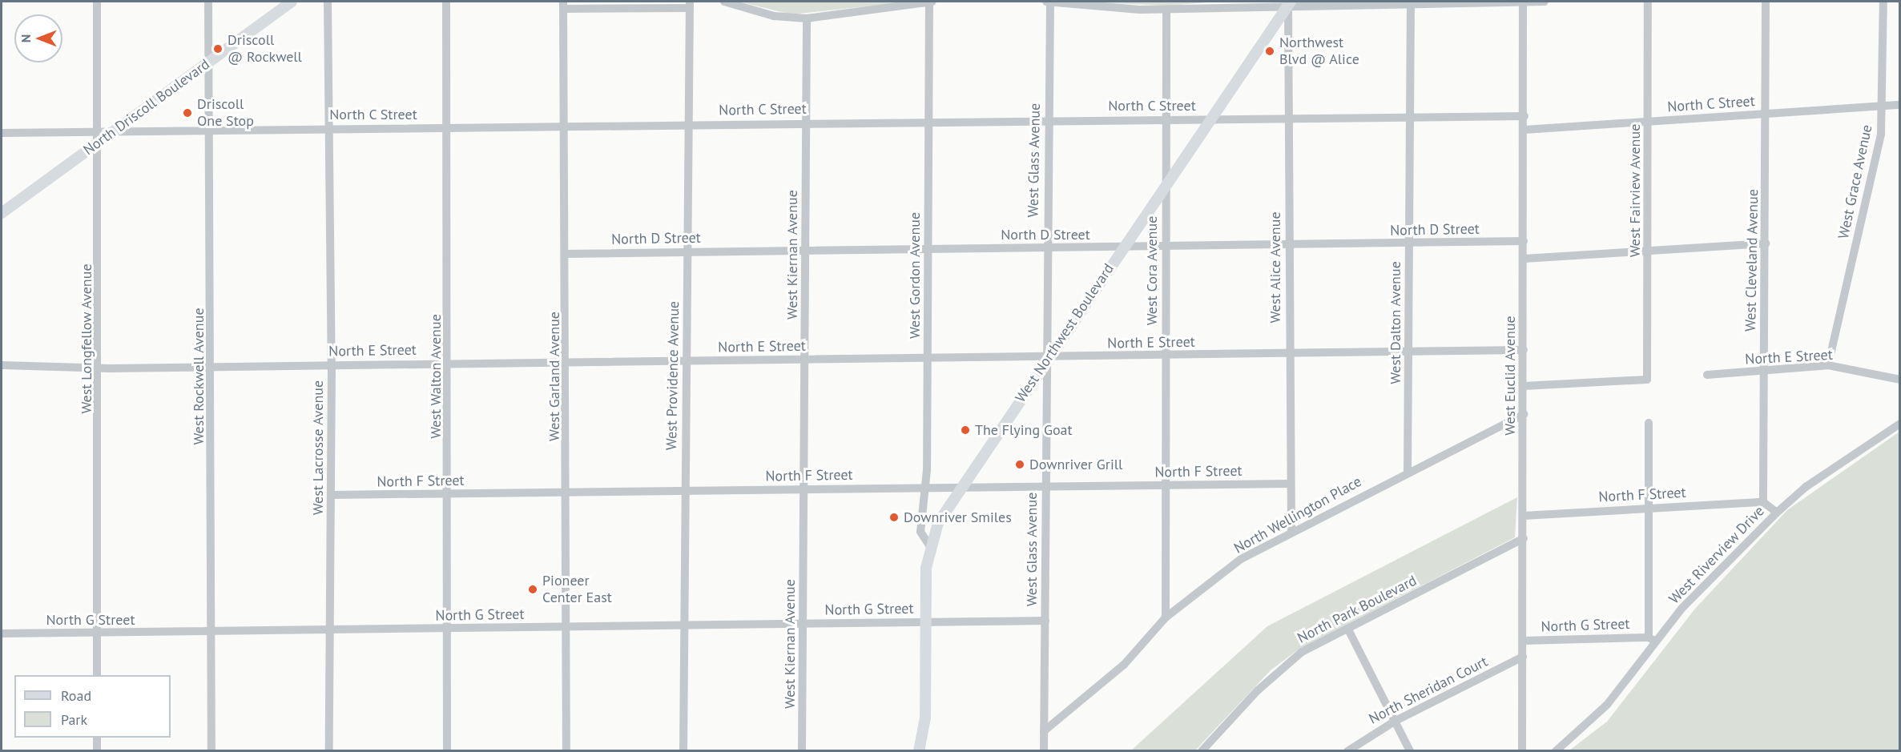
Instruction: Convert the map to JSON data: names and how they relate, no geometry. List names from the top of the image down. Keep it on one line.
{"streets":{"main road":["North Driscoll Boulevard","West Northwest Boulevard"],"street":["North C Street","West Glass Avenue","West Grace Avenue","West Fairview Avenue","North D Street","West Kiernan Avenue","West Cleveland Avenue","West Alice Avenue","West Cora Avenue","West Gordon Avenue","West Dalton Avenue","West Longfellow Avenue","North E Street","West Providence Avenue","West Euclid Avenue","West Rockwell Avenue","West Walton Avenue","West Garland Avenue","West Lacrosse Avenue","North F Street","North Wellington Place","West Riverview Drive","North G Street","North Park Boulevard","North Sheridan Court"]},"crossings":[["North C Street","North Driscoll Boulevard"],["North C Street","West Glass Avenue"],["North C Street","West Grace Avenue"],["North C Street","West Fairview Avenue"],["North C Street","West Kiernan Avenue"],["North C Street","West Cleveland Avenue"],["North C Street","West Alice Avenue"],["North C Street","West Cora Avenue"],["North C Street","West Gordon Avenue"],["North C Street","West Dalton Avenue"],["North C Street","West Northwest Boulevard"],["North C Street","West Providence Avenue"],["North C Street","West Euclid Avenue"],["North C Street","West Rockwell Avenue"],["North C Street","West Walton Avenue"],["North C Street","West Garland Avenue"],["North C Street","West Lacrosse Avenue"],["North Driscoll Boulevard","West Longfellow Avenue"],["North Driscoll Boulevard","West Rockwell Avenue"],["West Glass Avenue","North D Street"],["West Glass Avenue","West Northwest Boulevard"],["West Glass Avenue","North E Street"],["West Glass Avenue","North F Street"],["West Glass Avenue","North Wellington Place"],["West Glass Avenue","North G Street"],["West Grace Avenue","North E Street"],["West Fairview Avenue","West Euclid Avenue"],["North D Street","West Kiernan Avenue"],["North D Street","West Alice Avenue"],["North D Street","West Cora Avenue"],["North D Street","West Gordon Avenue"],["North D Street","West Dalton Avenue"],["North D Street","West Northwest Boulevard"],["North D Street","West Providence Avenue"],["North D Street","West Euclid Avenue"],["North D Street","West Garland Avenue"],["West Kiernan Avenue","North E Street"],["West Kiernan Avenue","North F Street"],["West Kiernan Avenue","North G Street"],["West Cleveland Avenue","North E Street"],["West Cleveland Avenue","North F Street"],["West Alice Avenue","West Northwest Boulevard"],["West Alice Avenue","North E Street"],["West Alice Avenue","North F Street"],["West Alice Avenue","North Wellington Place"],["West Cora Avenue","West Northwest Boulevard"],["West Cora Avenue","North E Street"],["West Cora Avenue","North F Street"],["West Cora Avenue","North Wellington Place"],["West Gordon Avenue","West Northwest Boulevard"],["West Gordon Avenue","North E Street"],["West Gordon Avenue","North F Street"],["West Dalton Avenue","North E Street"],["West Dalton Avenue","North Wellington Place"],["West Northwest Boulevard","North E Street"],["West Northwest Boulevard","North F Street"],["West Northwest Boulevard","North G Street"],["West Longfellow Avenue","North E Street"],["West Longfellow Avenue","North G Street"],["North E Street","West Providence Avenue"],["North E Street","West Euclid Avenue"],["North E Street","West Rockwell Avenue"],["North E Street","West Walton Avenue"],["North E Street","West Garland Avenue"],["North E Street","West Lacrosse Avenue"],["West Providence Avenue","North F Street"],["West Providence Avenue","North G Street"],["West Euclid Avenue","North F Street"],["West Euclid Avenue","North Wellington Place"],["West Euclid Avenue","North G Street"],["West Euclid Avenue","North Park Boulevard"],["West Euclid Avenue","North Sheridan Court"],["West Rockwell Avenue","North G Street"],["West Walton Avenue","North F Street"],["West Walton Avenue","North G Street"],["West Garland Avenue","North F Street"],["West Garland Avenue","North G Street"],["West Lacrosse Avenue","North F Street"],["West Lacrosse Avenue","North G Street"],["West Riverview Drive","North G Street"]],"places":["Driscoll @ Rockwell","Northwest Blvd @ Alice","Driscoll One Stop","The Flying Goat","Downriver Grill","Downriver Smiles","Pioneer Center East"],"legend":["Road","Park"],"north":"left"}
